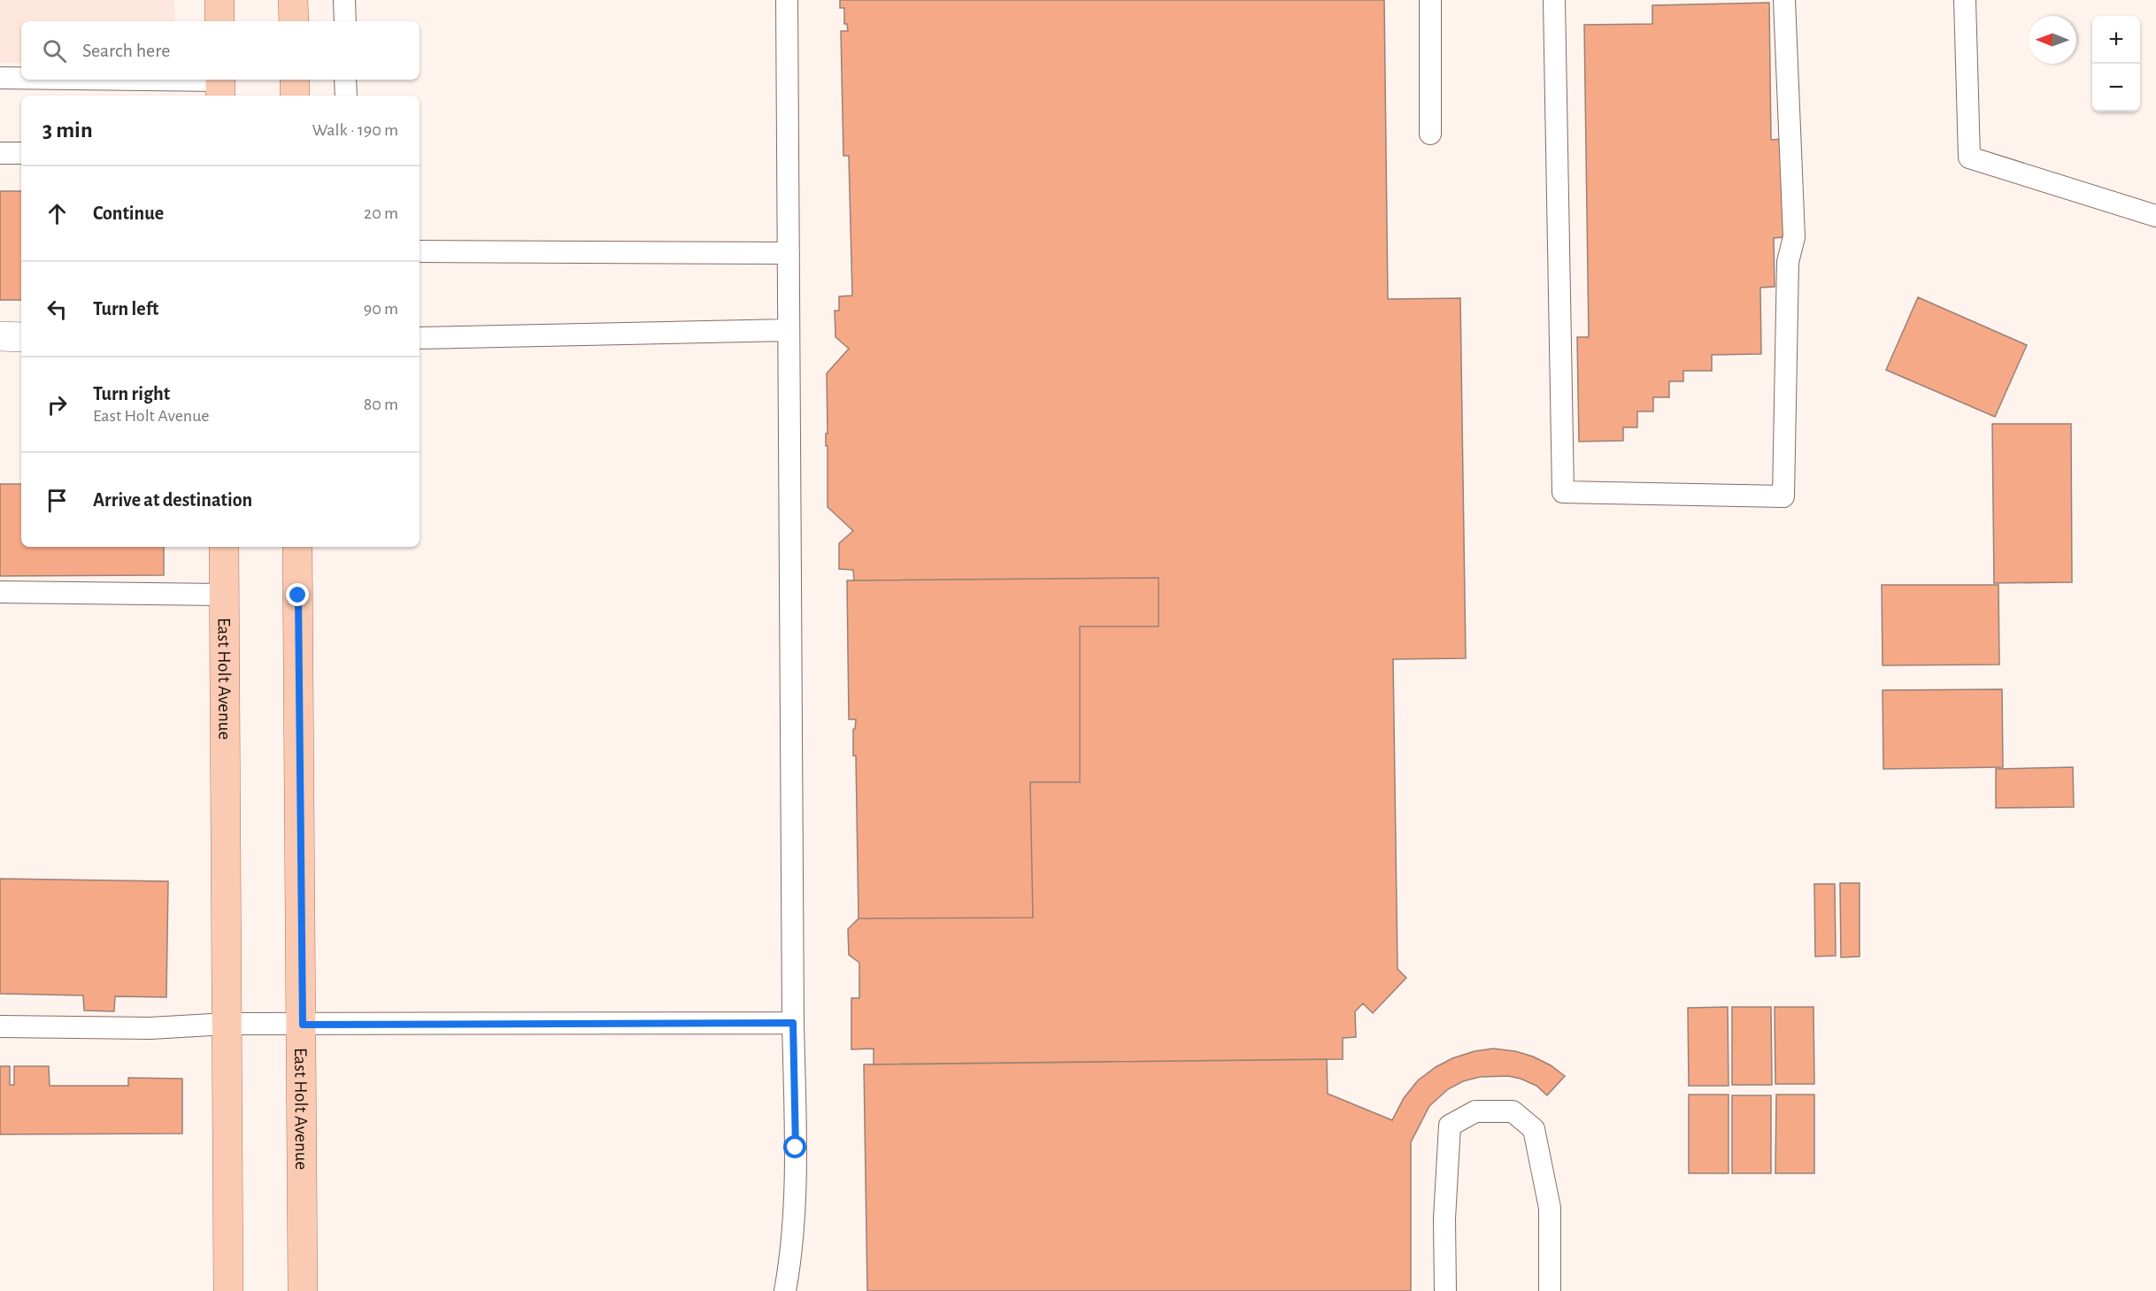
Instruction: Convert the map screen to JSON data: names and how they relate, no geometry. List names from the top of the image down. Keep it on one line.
{"streets":{"main road":["East Holt Avenue"]},"north":"left","page":{"map_buttons":["+","−"],"search":"Search here","heading":["3 min","Walk · 190 m"],"list":[["Continue","20 m"],["Turn left","90 m"],["Turn right","East Holt Avenue","80 m"],"Arrive at destination"]}}
